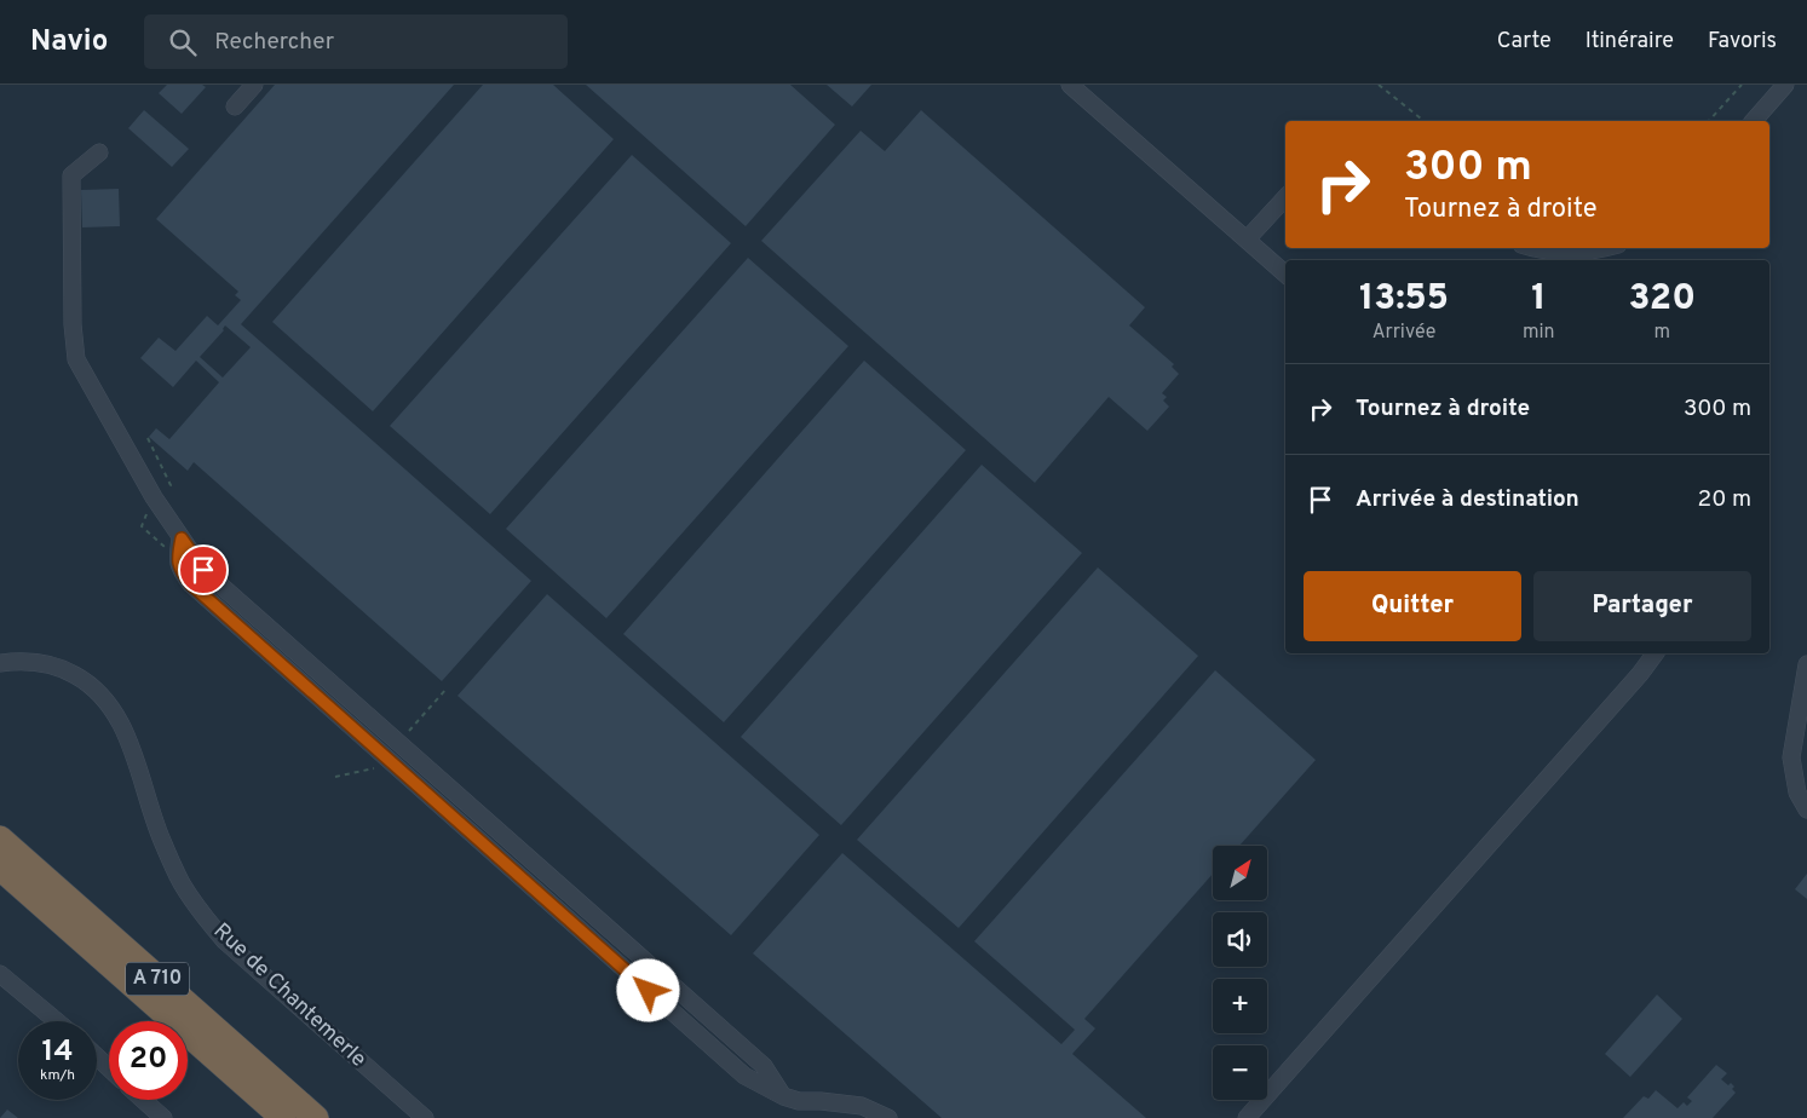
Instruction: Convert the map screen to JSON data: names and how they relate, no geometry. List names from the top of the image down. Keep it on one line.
{"streets":{"highway":["A 710"],"street":["Rue de Chantemerle"]},"north":"top right","page":{"header":"Navio","search":"Rechercher","nav":["Carte","Itinéraire","Favoris"],"turn":["300 m","Tournez à droite"],"eta":["13:55","Arrivée","1","min","320","m"],"list":[{"name":"Tournez à droite","value":"300 m"},{"name":"Arrivée à destination","value":"20 m"}],"buttons":["Quitter","Partager"],"map_buttons":["+","−"],"speed":"14 km/h","limit":"20"}}
